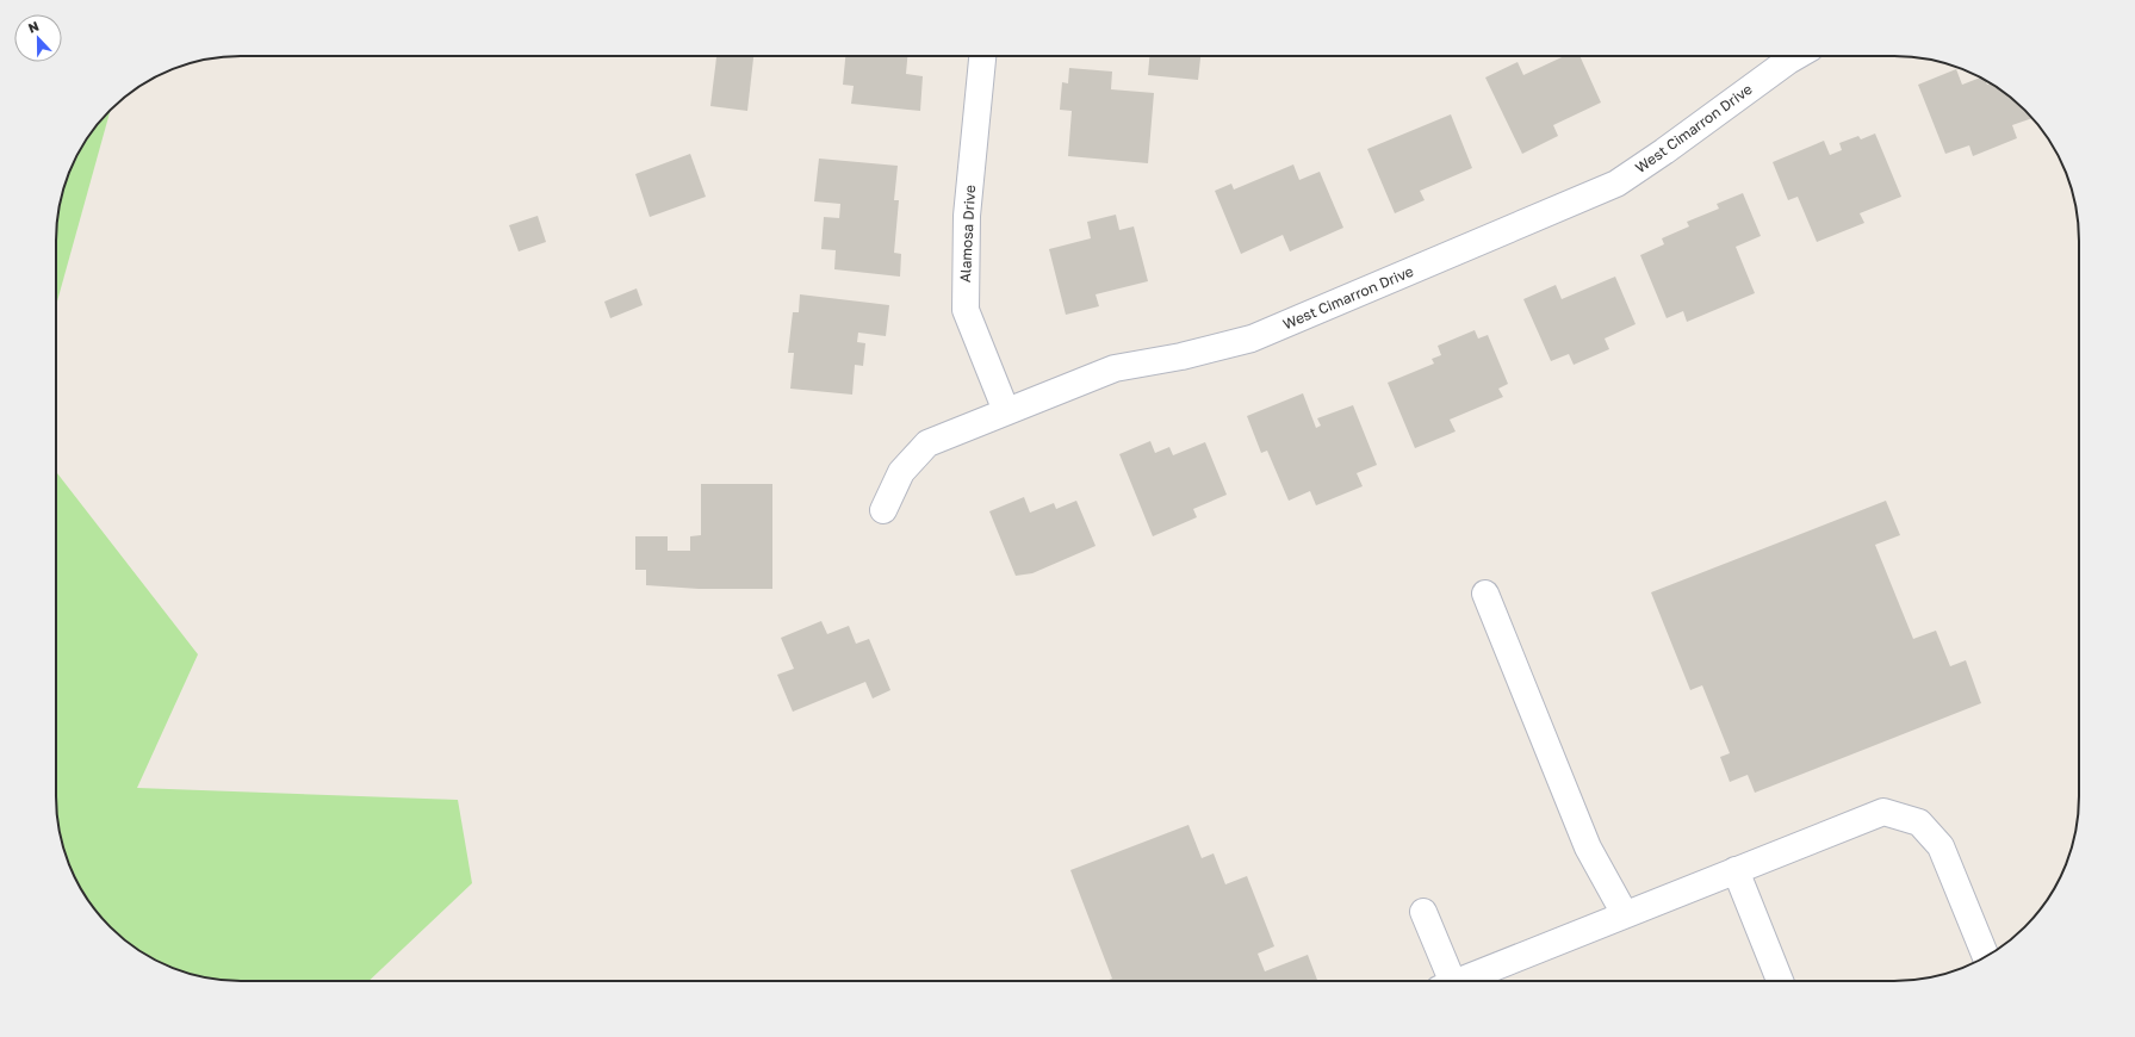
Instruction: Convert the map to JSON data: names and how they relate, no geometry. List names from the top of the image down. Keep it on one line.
{"streets":{"street":["West Cimarron Drive","Alamosa Drive"]},"crossings":[["West Cimarron Drive","Alamosa Drive"]],"north":"top"}
